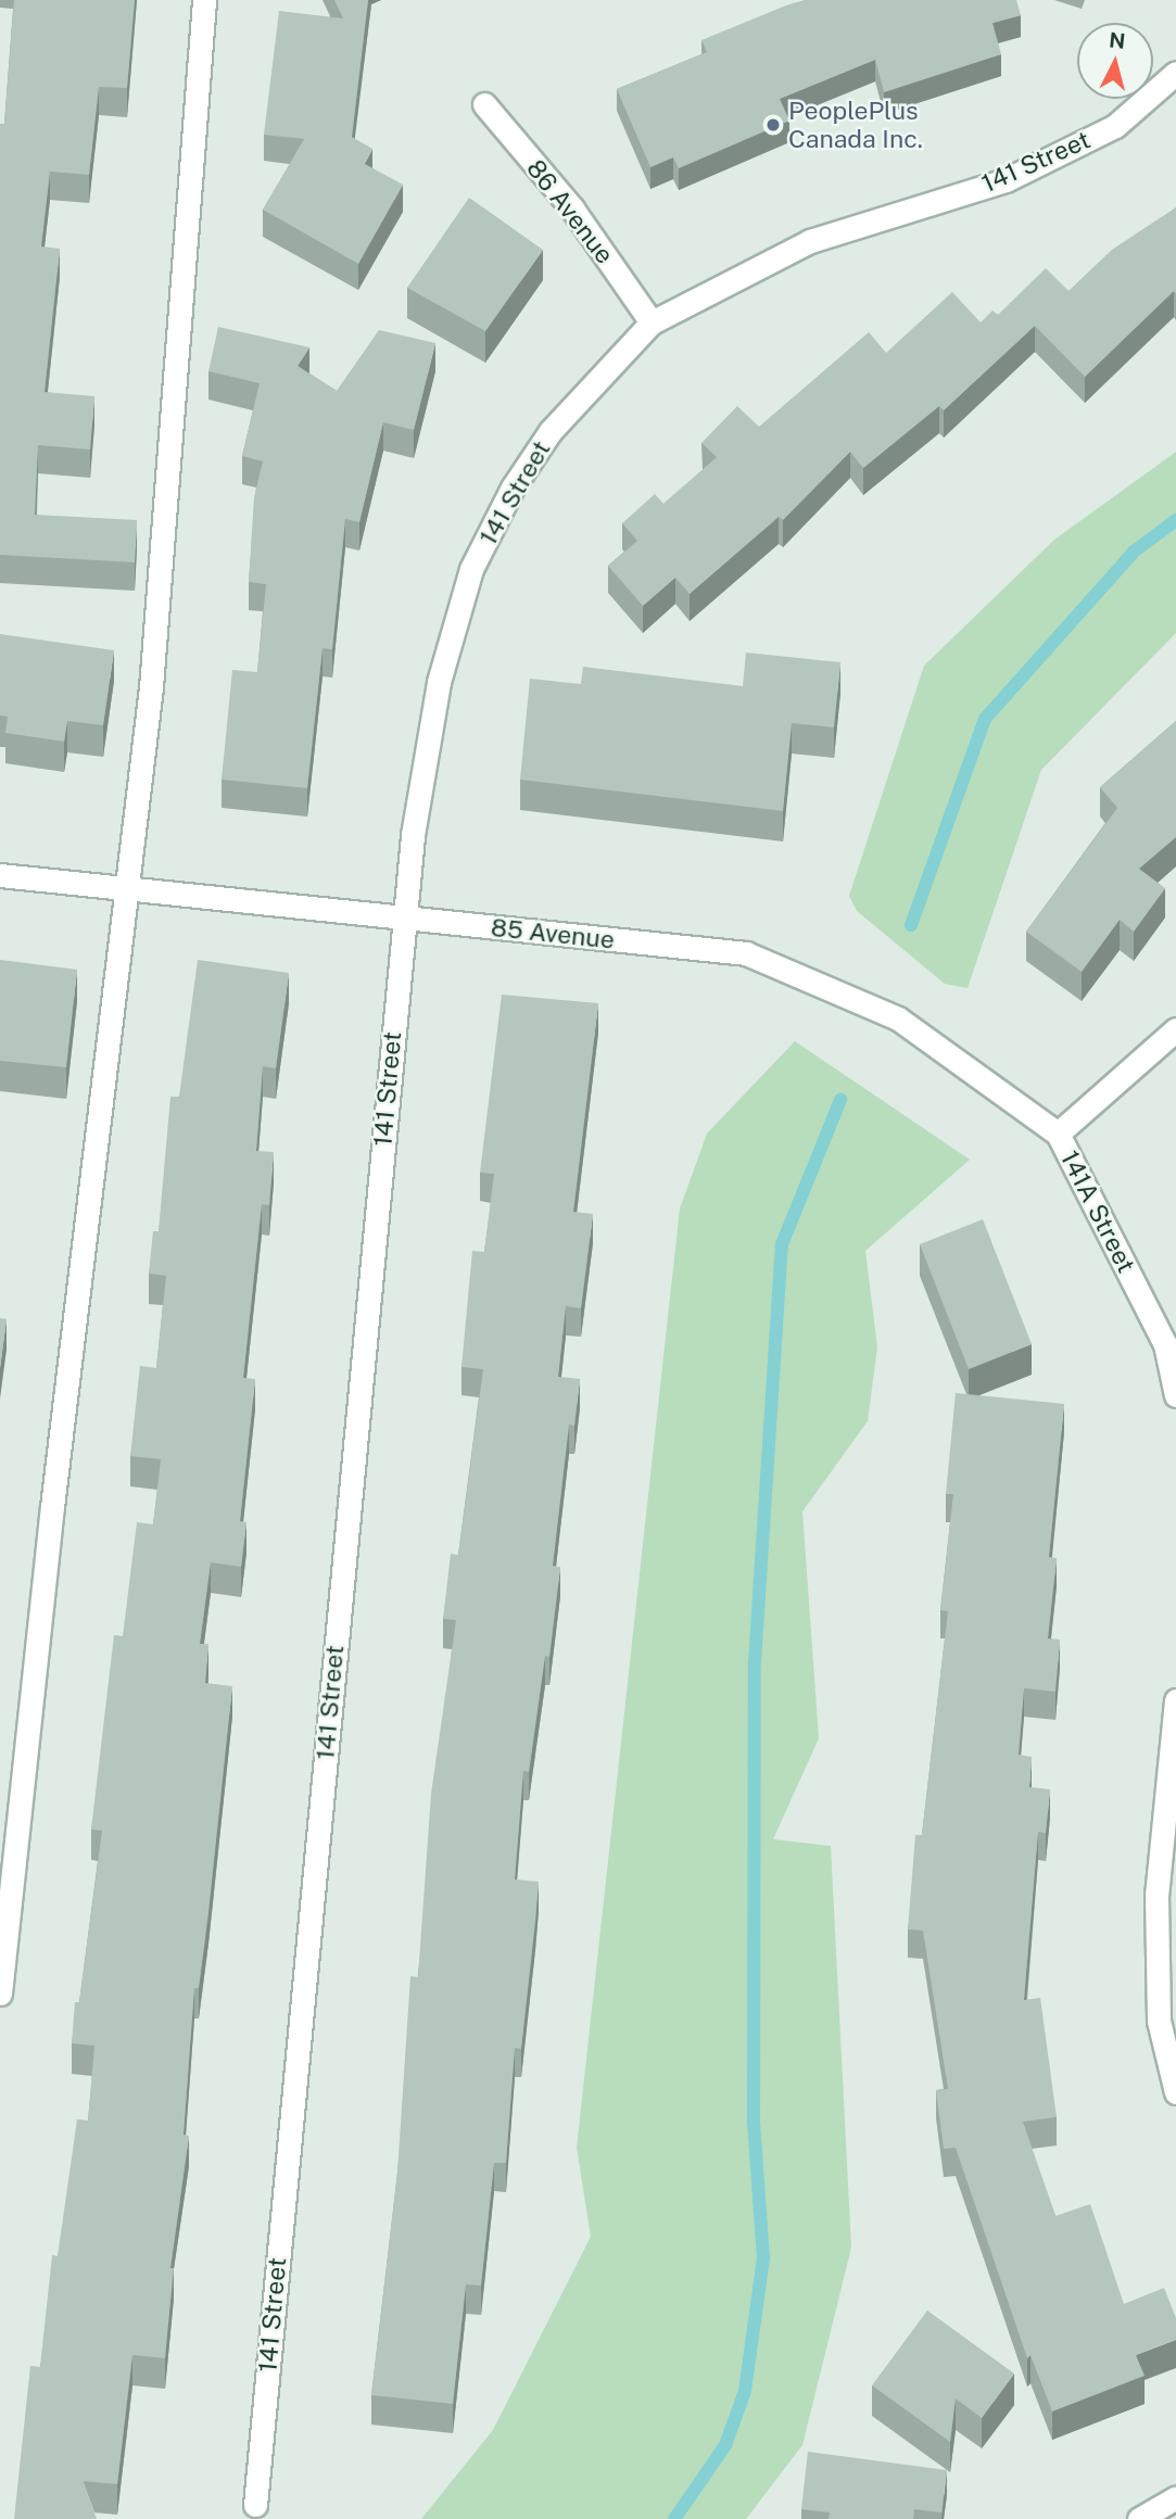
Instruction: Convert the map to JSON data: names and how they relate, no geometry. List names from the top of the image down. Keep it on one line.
{"streets":{"street":["141 Street","86 Avenue","85 Avenue","141A Street"]},"crossings":[["141 Street","86 Avenue"],["141 Street","85 Avenue"],["85 Avenue","141A Street"]],"places":["PeoplePlus Canada Inc."],"north":"top"}
